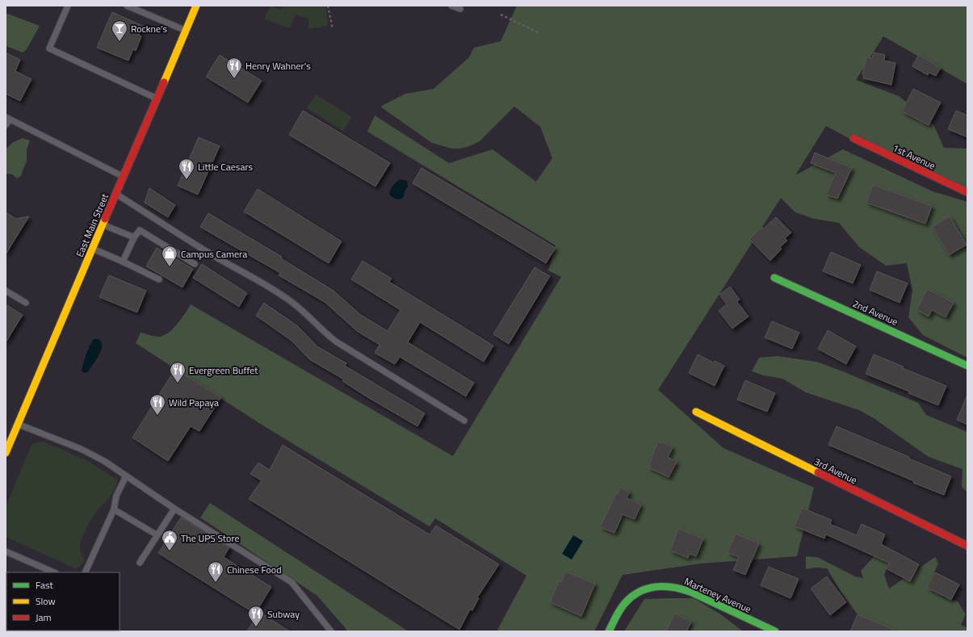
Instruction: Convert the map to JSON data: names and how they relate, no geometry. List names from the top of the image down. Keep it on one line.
{"streets":{"street":["1st Avenue","East Main Street","2nd Avenue","3rd Avenue","Marteney Avenue"]},"places":{"bar":["Rockne's"],"restaurant":["Henry Wahner's","Little Caesars","Evergreen Buffet","Wild Papaya","Chinese Food","Subway"],"shop":["Campus Camera"],"public building":["The UPS Store"]},"legend":["Fast","Slow","Jam"]}
